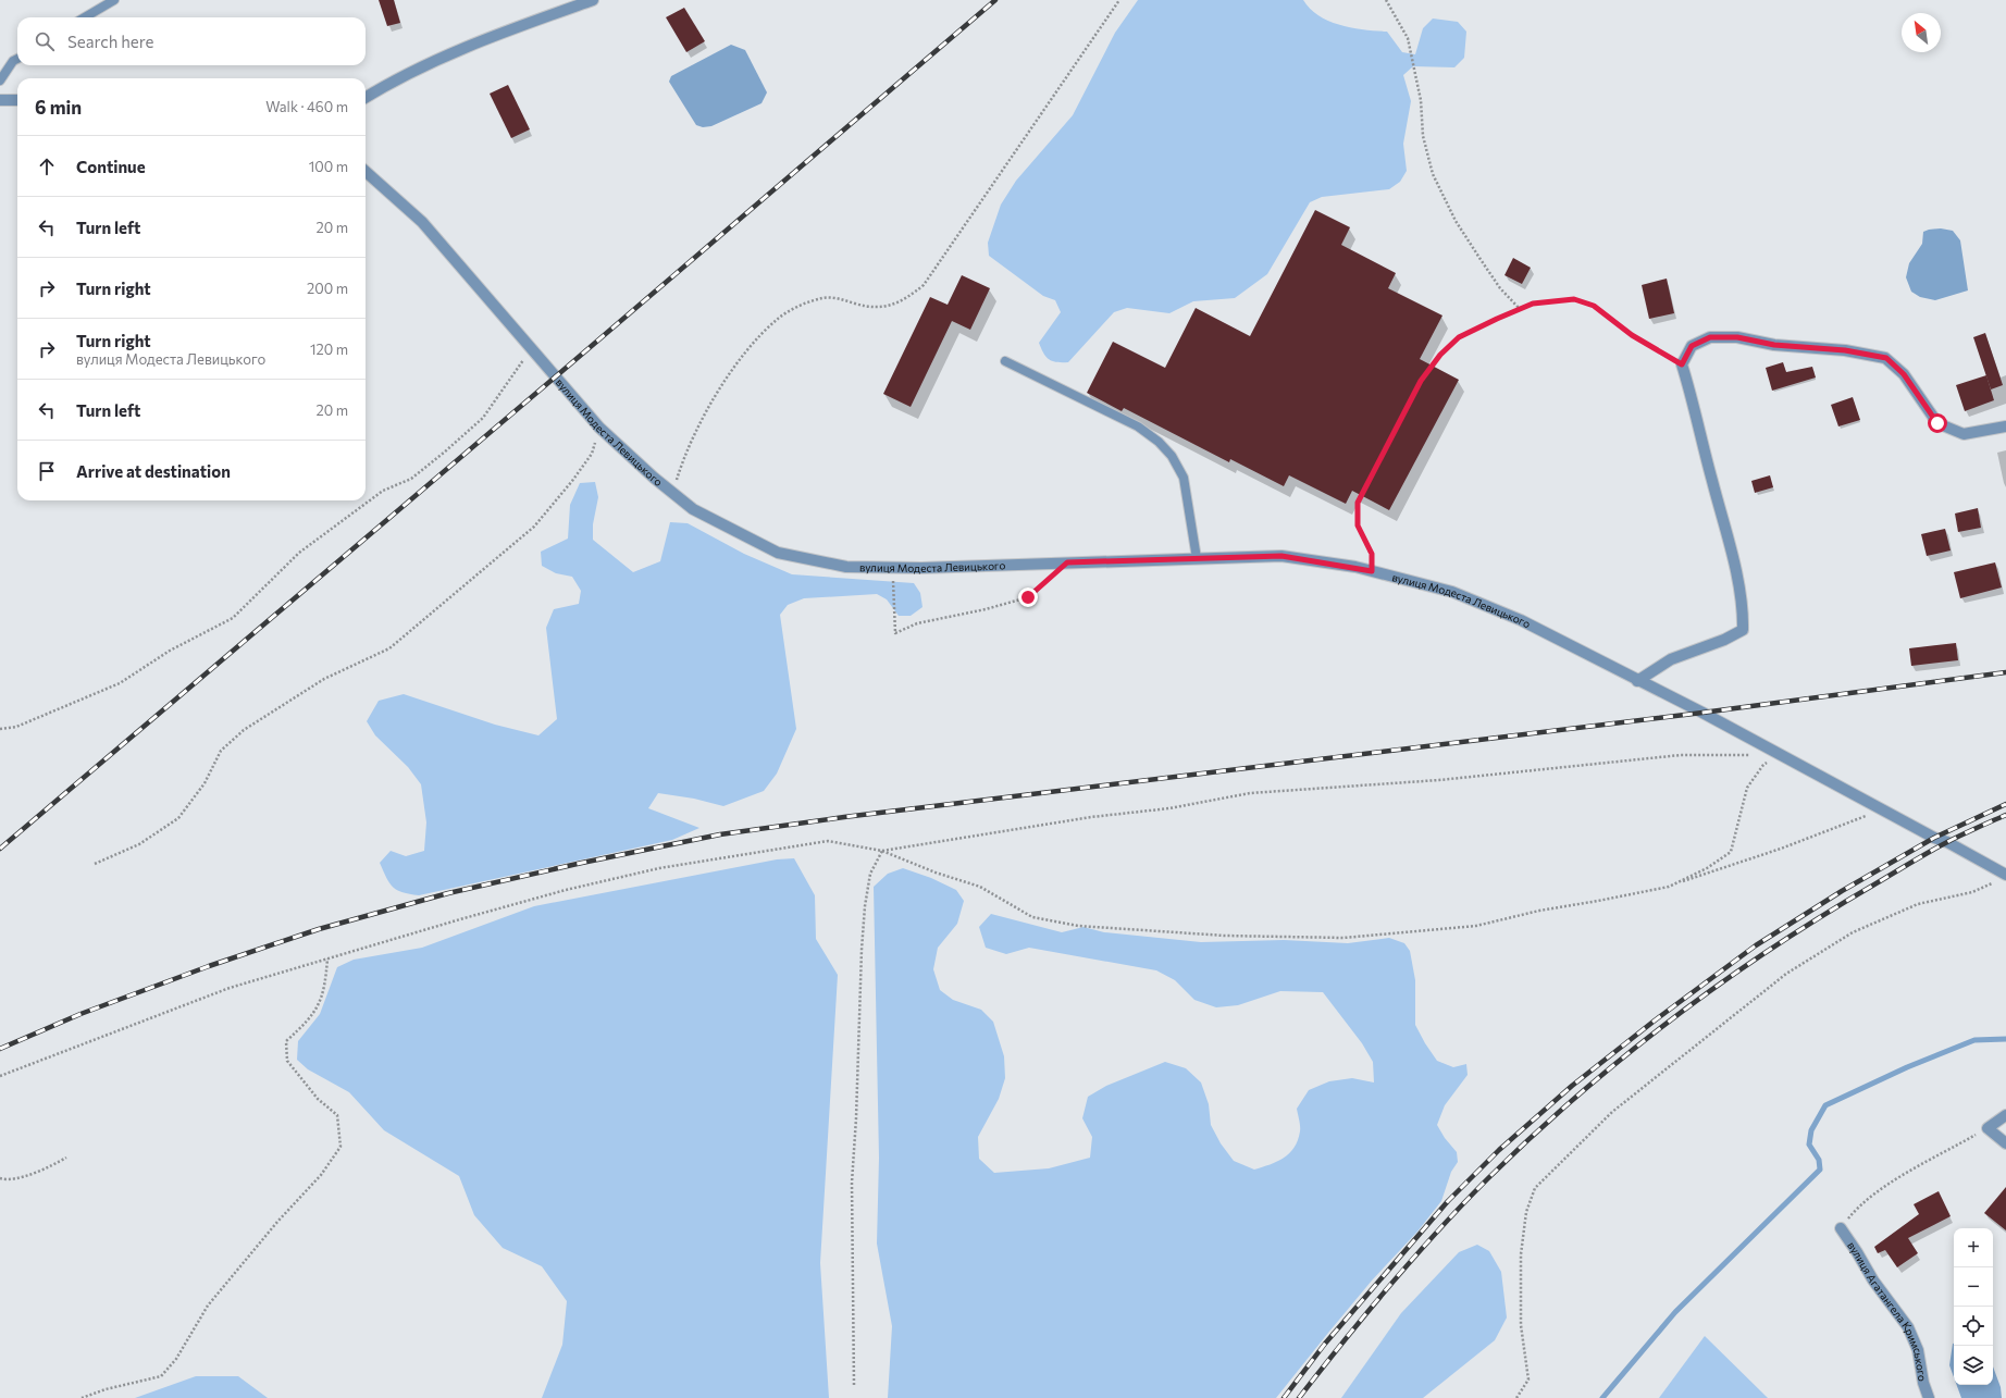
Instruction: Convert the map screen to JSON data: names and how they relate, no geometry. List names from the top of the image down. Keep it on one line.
{"streets":{"street":["вулиця Модеста Левицького","вулиця Агатангела Кримського"]},"north":"top left","page":{"search":"Search here","heading":["6 min","Walk · 460 m"],"list":[["Continue","100 m"],["Turn left","20 m"],["Turn right","200 m"],["Turn right","вулиця Модеста Левицького","120 m"],["Turn left","20 m"],"Arrive at destination"],"map_buttons":["+","−"]}}
